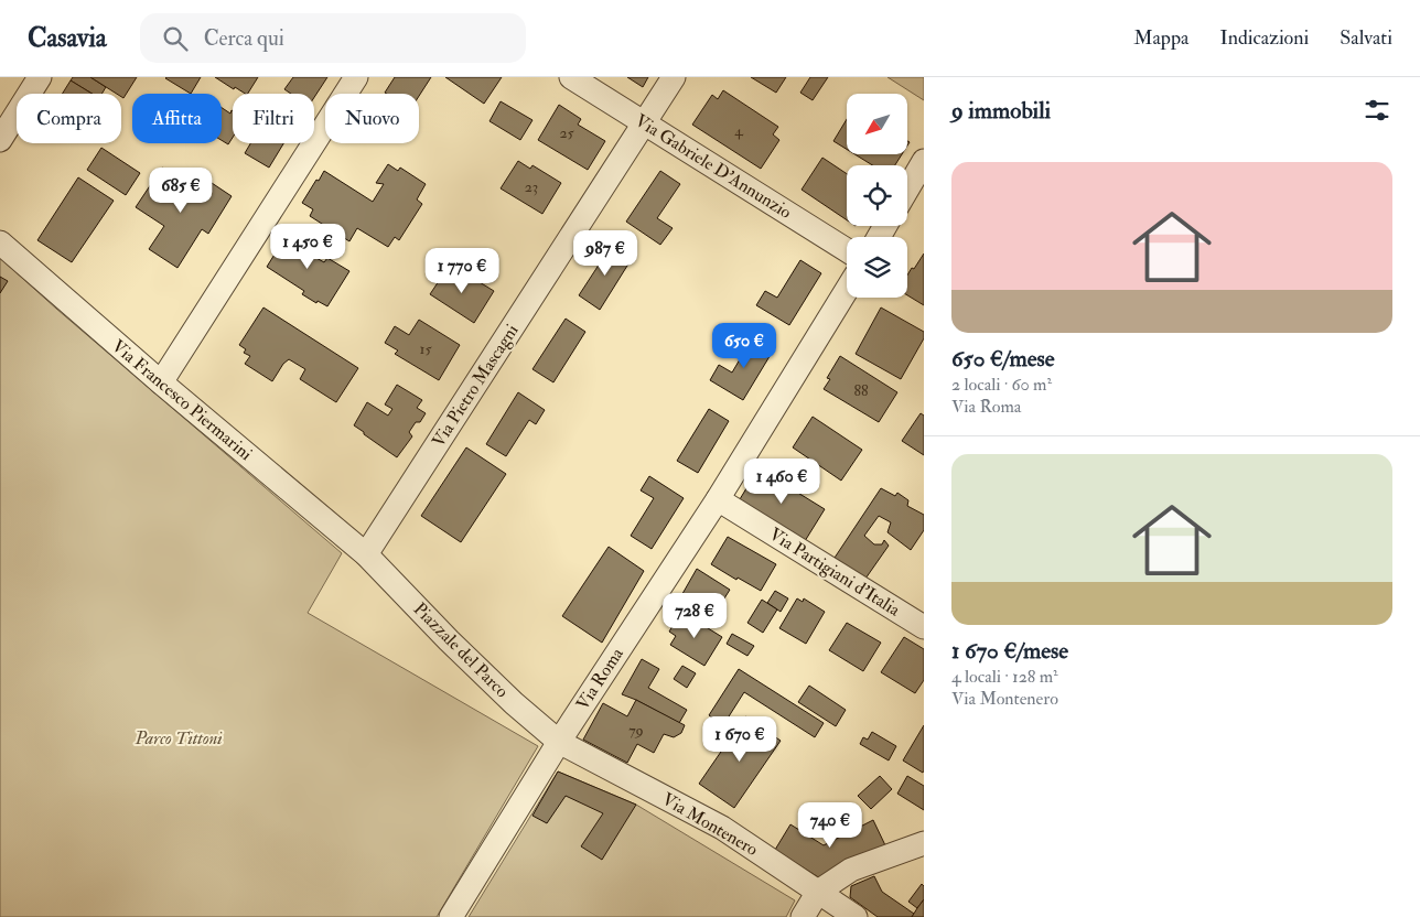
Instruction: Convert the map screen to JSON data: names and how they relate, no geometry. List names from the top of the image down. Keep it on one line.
{"streets":{"street":["Via Gabriele D'Annunzio","Via Pietro Mascagni","Via Francesco Piermarini","Via Partigiani d'Italia","Piazzale del Parco","Via Roma","Via Montenero"]},"crossings":[["Via Gabriele D'Annunzio","Via Pietro Mascagni"],["Via Pietro Mascagni","Via Francesco Piermarini"],["Via Pietro Mascagni","Piazzale del Parco"],["Via Francesco Piermarini","Piazzale del Parco"],["Via Partigiani d'Italia","Via Roma"],["Piazzale del Parco","Via Roma"],["Piazzale del Parco","Via Montenero"],["Via Roma","Via Montenero"]],"parks":["Parco Tittoni"],"house_numbers":["4","25","23","15","88","79"],"north":"bottom left","page":{"header":"Casavia","search":"Cerca qui","nav":["Mappa","Indicazioni","Salvati"],"heading":"9 immobili","chip":["Compra","Affitta","Filtri","Nuovo"],"list":[{"name":"650 €/mese","note":"2 locali · 60 m² · Via Roma"},{"name":"1 670 €/mese","note":"4 locali · 128 m² · Via Montenero"}],"price":["685 €","1 450 €","987 €","1 770 €","650 €","1 460 €","728 €","1 670 €","740 €"]}}
